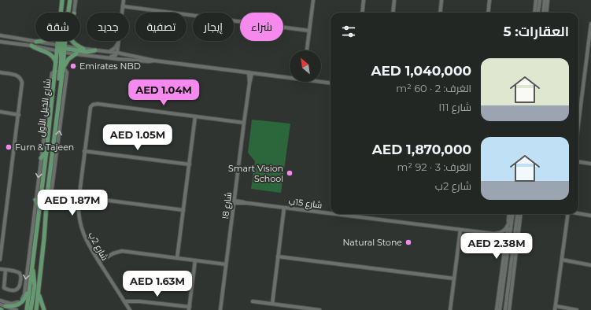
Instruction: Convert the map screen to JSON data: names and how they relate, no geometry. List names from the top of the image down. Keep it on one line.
{"streets":{"main road":["شارع الخيل الأول"],"street":["شارع 15ب","شارع 8ا","شارع 2ب"]},"crossings":[["شارع 15ب","شارع 8ا"]],"places":["Emirates NBD","Furn & Tajeen","Smart Vision School","Natural Stone"],"north":"top left","page":{"chip":["شراء","إيجار","تصفية","جديد","شقة"],"heading":"العقارات: 5","list":[{"name":"AED 1,040,000","note":"الغرف: 2 · 60 m² · شارع 11ا"},{"name":"AED 1,870,000","note":"الغرف: 3 · 92 m² · شارع 2ب"}],"price":["AED 1.04M","AED 1.05M","AED 1.87M","AED 2.38M","AED 1.63M"]}}
